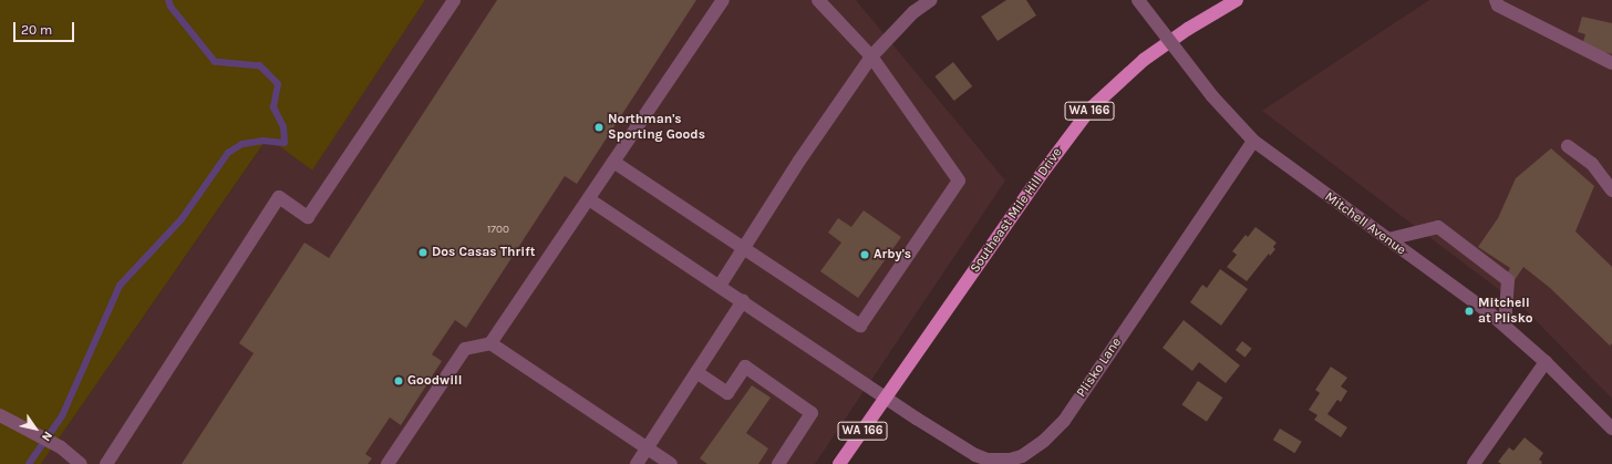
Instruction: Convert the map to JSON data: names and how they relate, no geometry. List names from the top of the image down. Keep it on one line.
{"streets":{"main road":["WA 166","Southeast Mile Hill Drive"],"street":["Mitchell Avenue","Plisko Lane"]},"crossings":[["Southeast Mile Hill Drive","Plisko Lane"],["Mitchell Avenue","Plisko Lane"]],"places":["Northman's Sporting Goods","Dos Casas Thrift","Arby's","Mitchell at Plisko","Goodwill"],"house_numbers":["1700"],"scale_bar":"20 m","north":"bottom right"}
